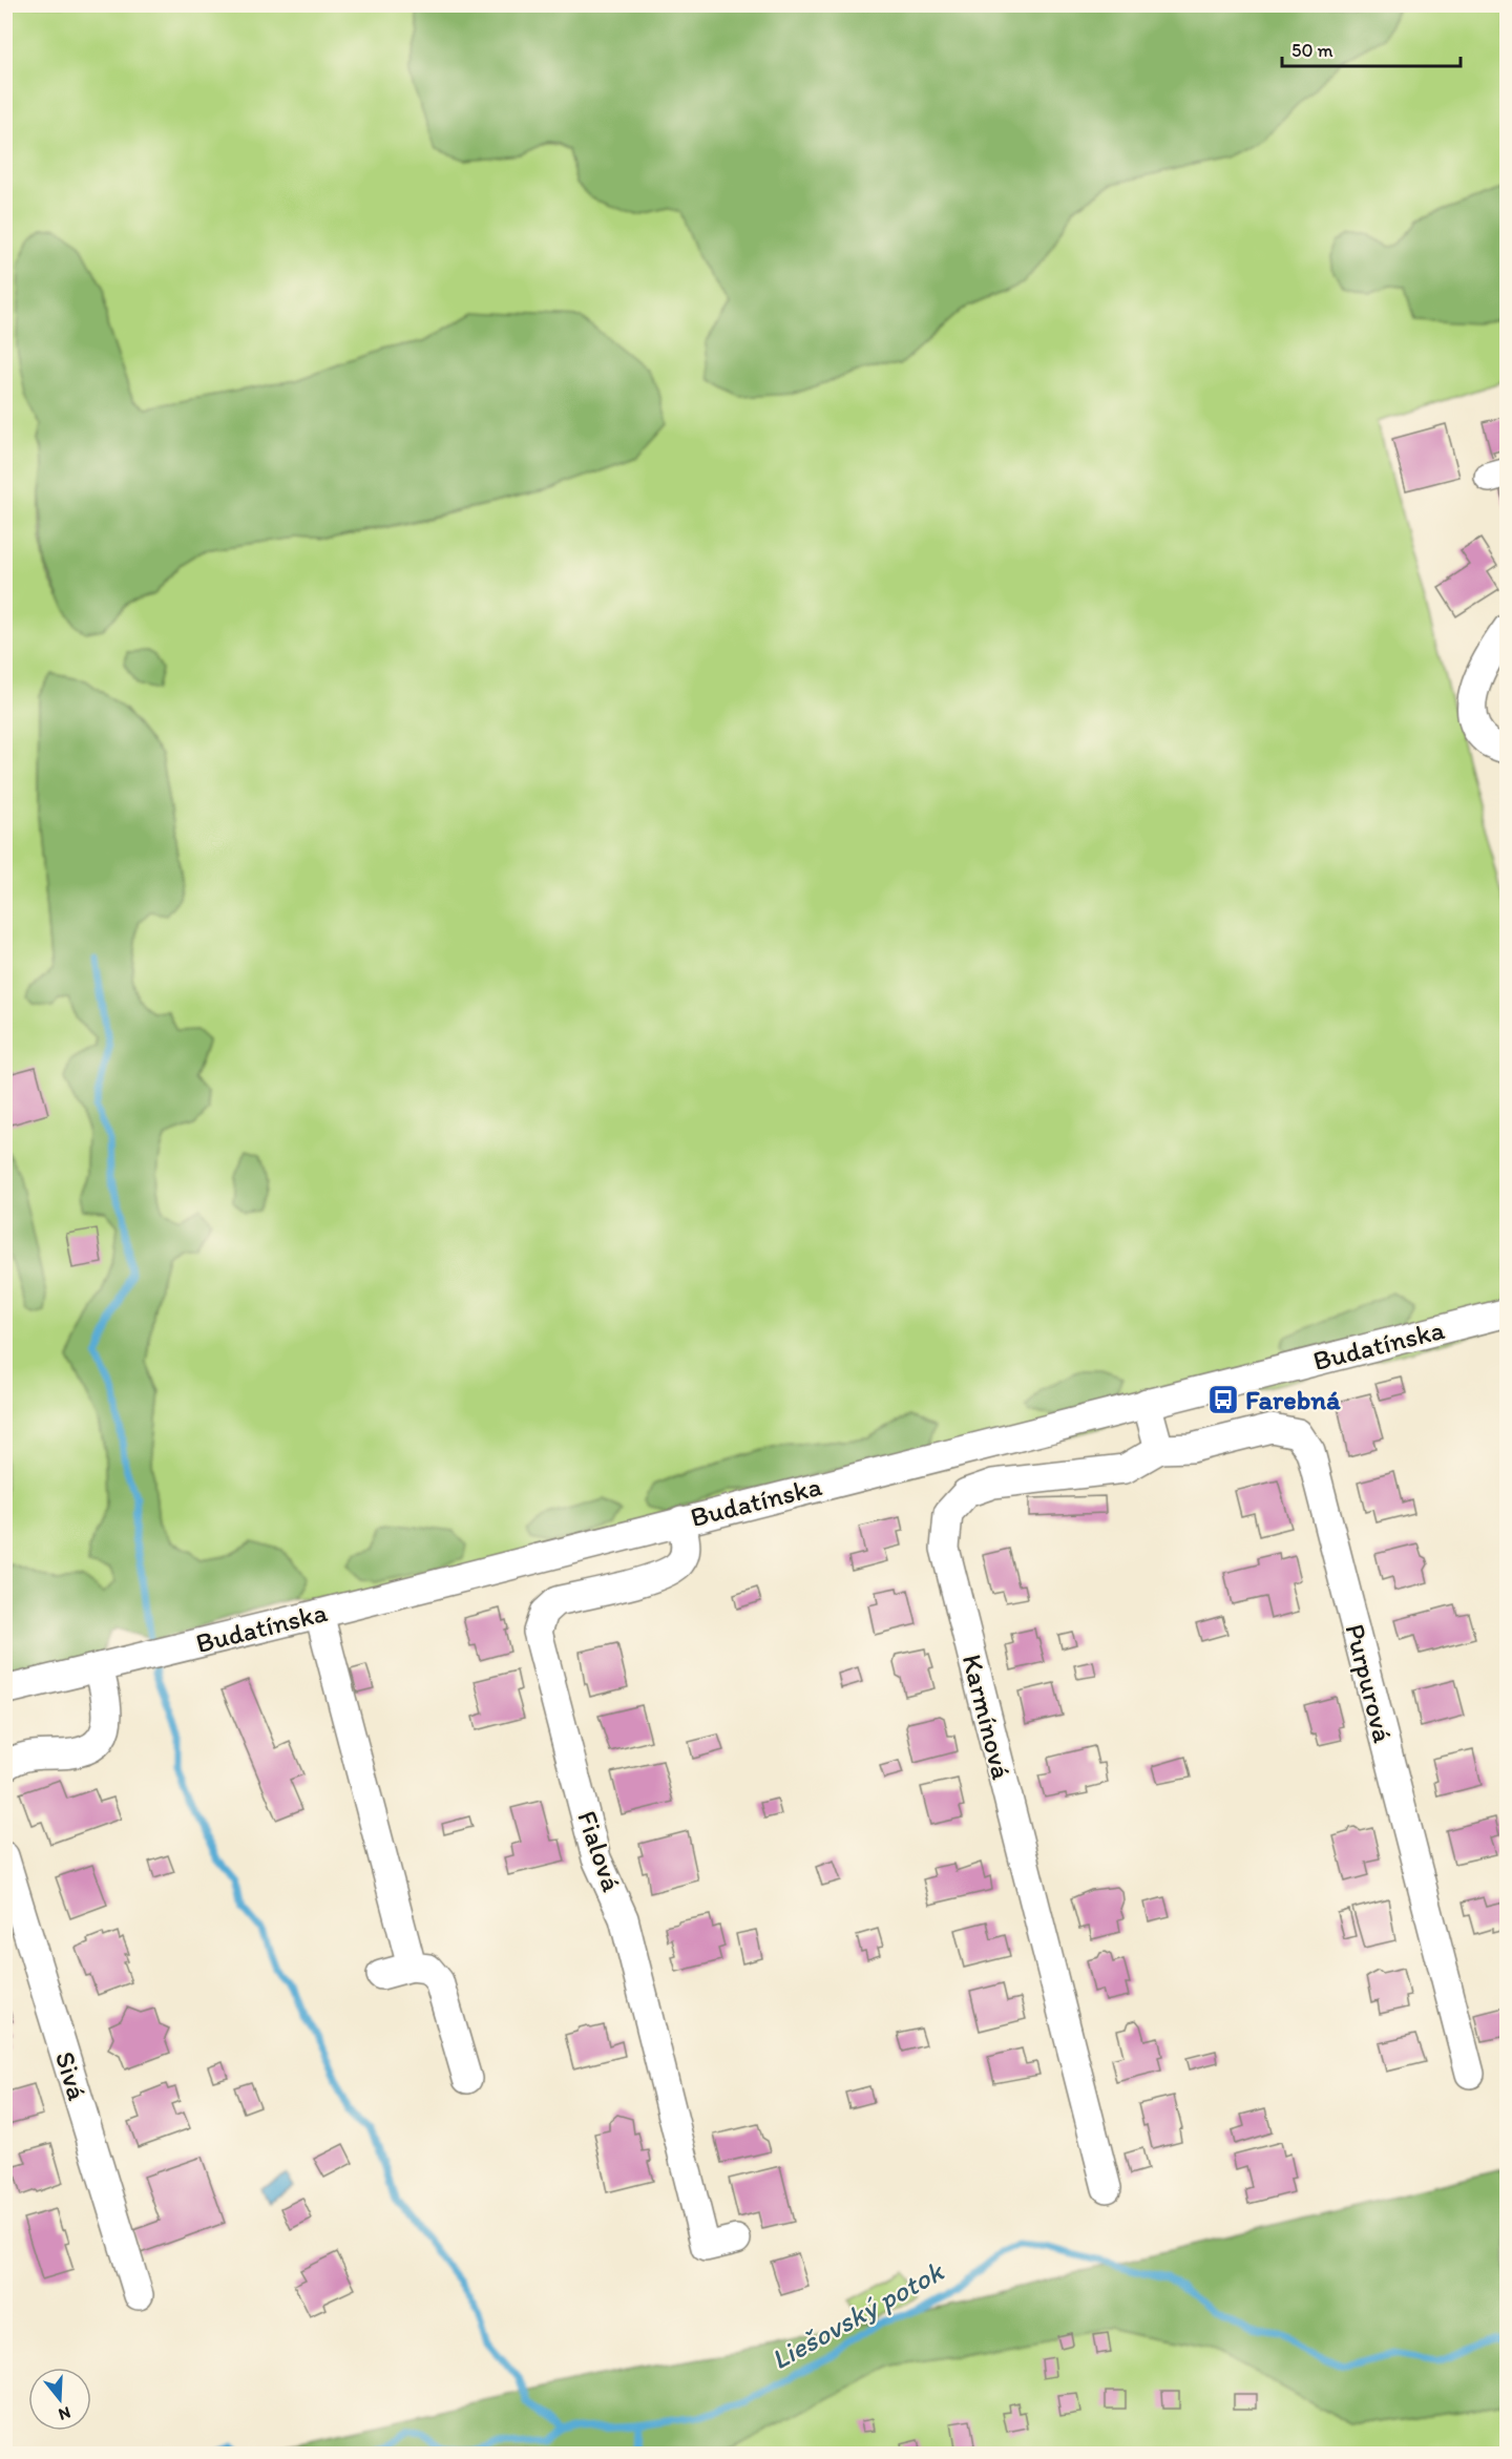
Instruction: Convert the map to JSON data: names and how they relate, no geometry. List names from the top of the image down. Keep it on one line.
{"streets":{"street":["Budatínska","Purpurová","Karmínová","Fialová","Sivá"]},"crossings":[["Budatínska","Fialová"],["Purpurová","Karmínová"]],"water":["Liešovský potok"],"places":{"bus stop":["Farebná"]},"scale_bar":"50 m","north":"bottom"}
